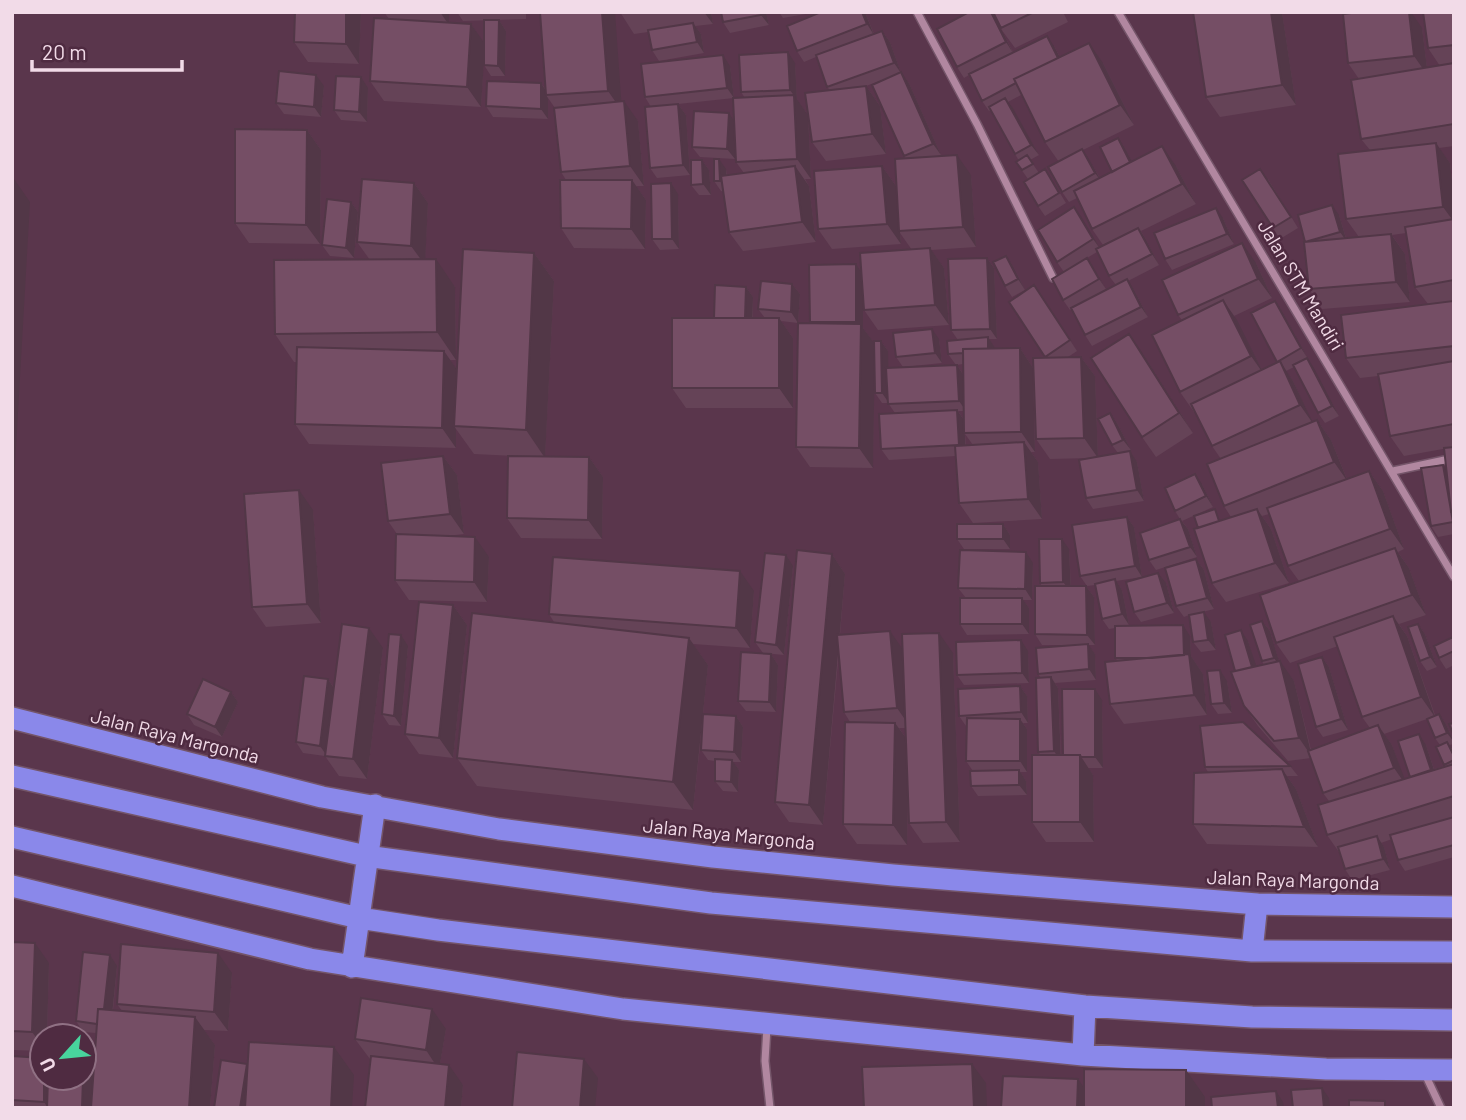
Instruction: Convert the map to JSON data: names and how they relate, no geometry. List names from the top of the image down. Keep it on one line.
{"streets":{"highway":["Jalan Raya Margonda"],"street":["Jalan STM Mandiri"]},"scale_bar":"20 m","north":"bottom left"}
